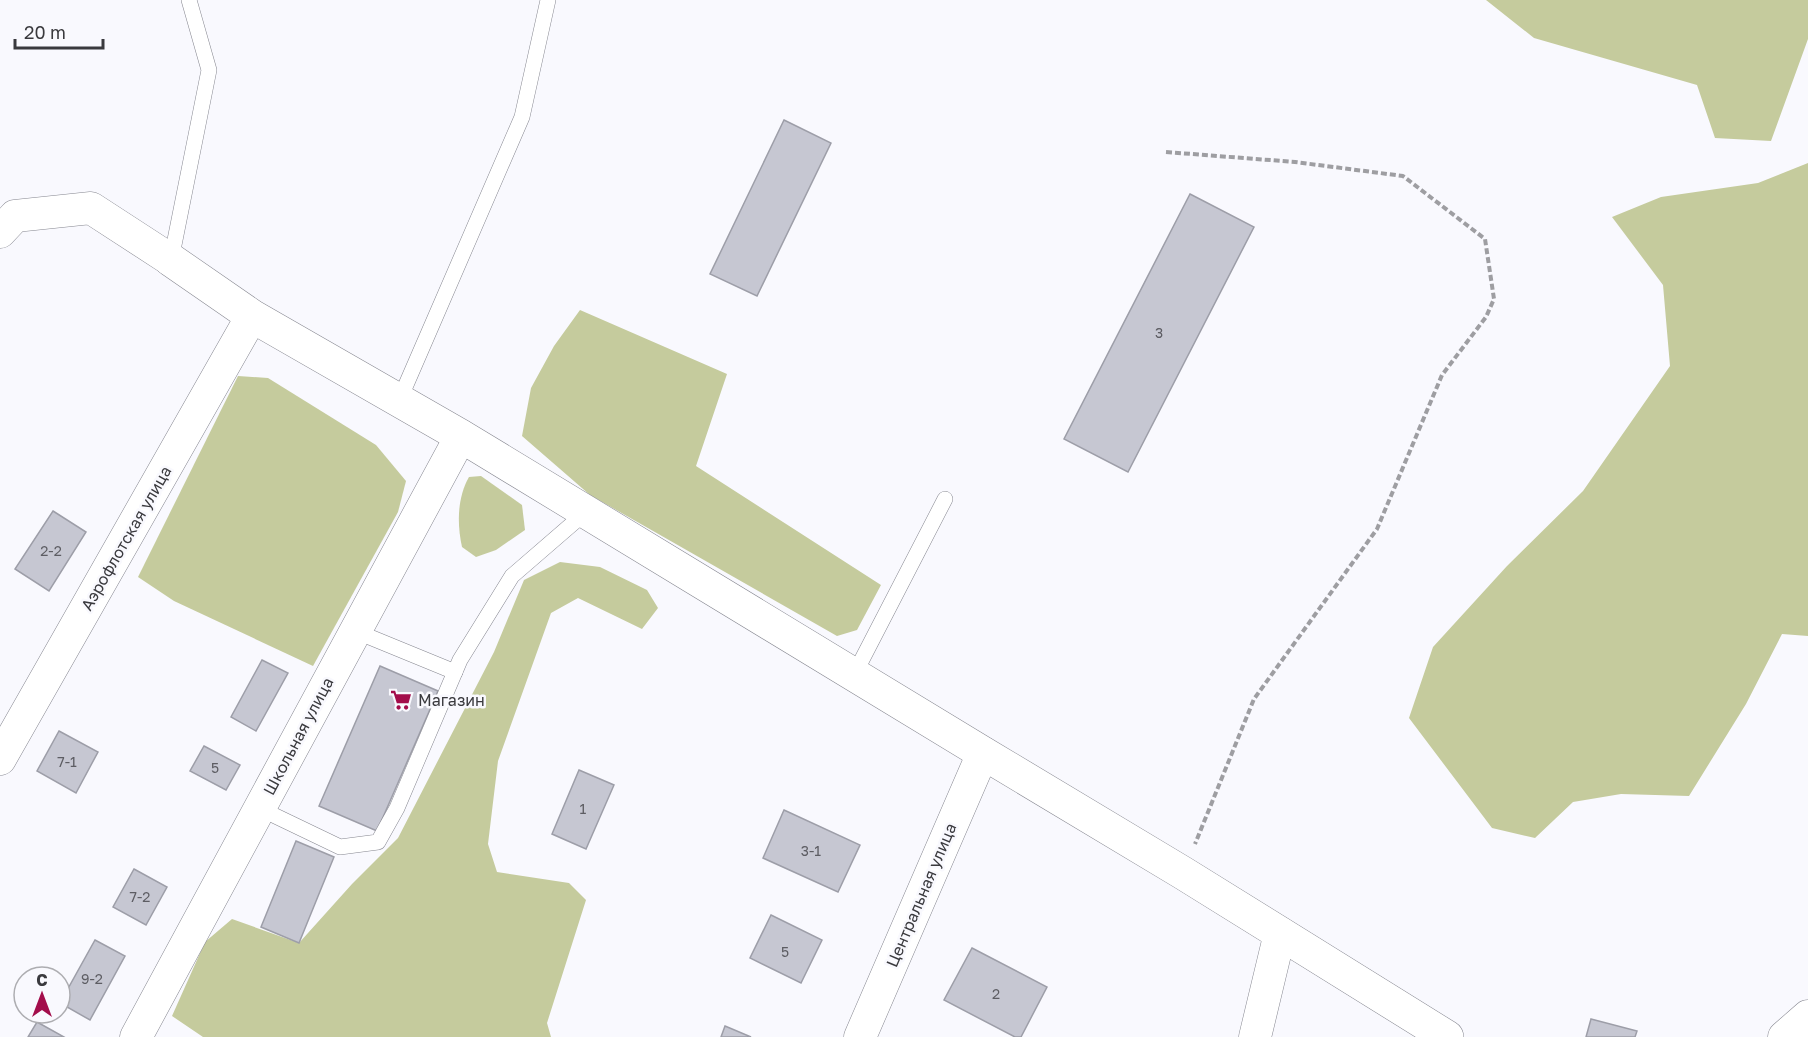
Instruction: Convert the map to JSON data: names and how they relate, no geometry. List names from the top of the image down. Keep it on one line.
{"streets":{"street":["Аэрофлотская улица","Школьная улица","Центральная улица"]},"places":{"supermarket":["Магазин"]},"house_numbers":["3","2-2","7-1","5","1","3-1","7-2","5","9-2","2"],"scale_bar":"20 m","north":"top"}
